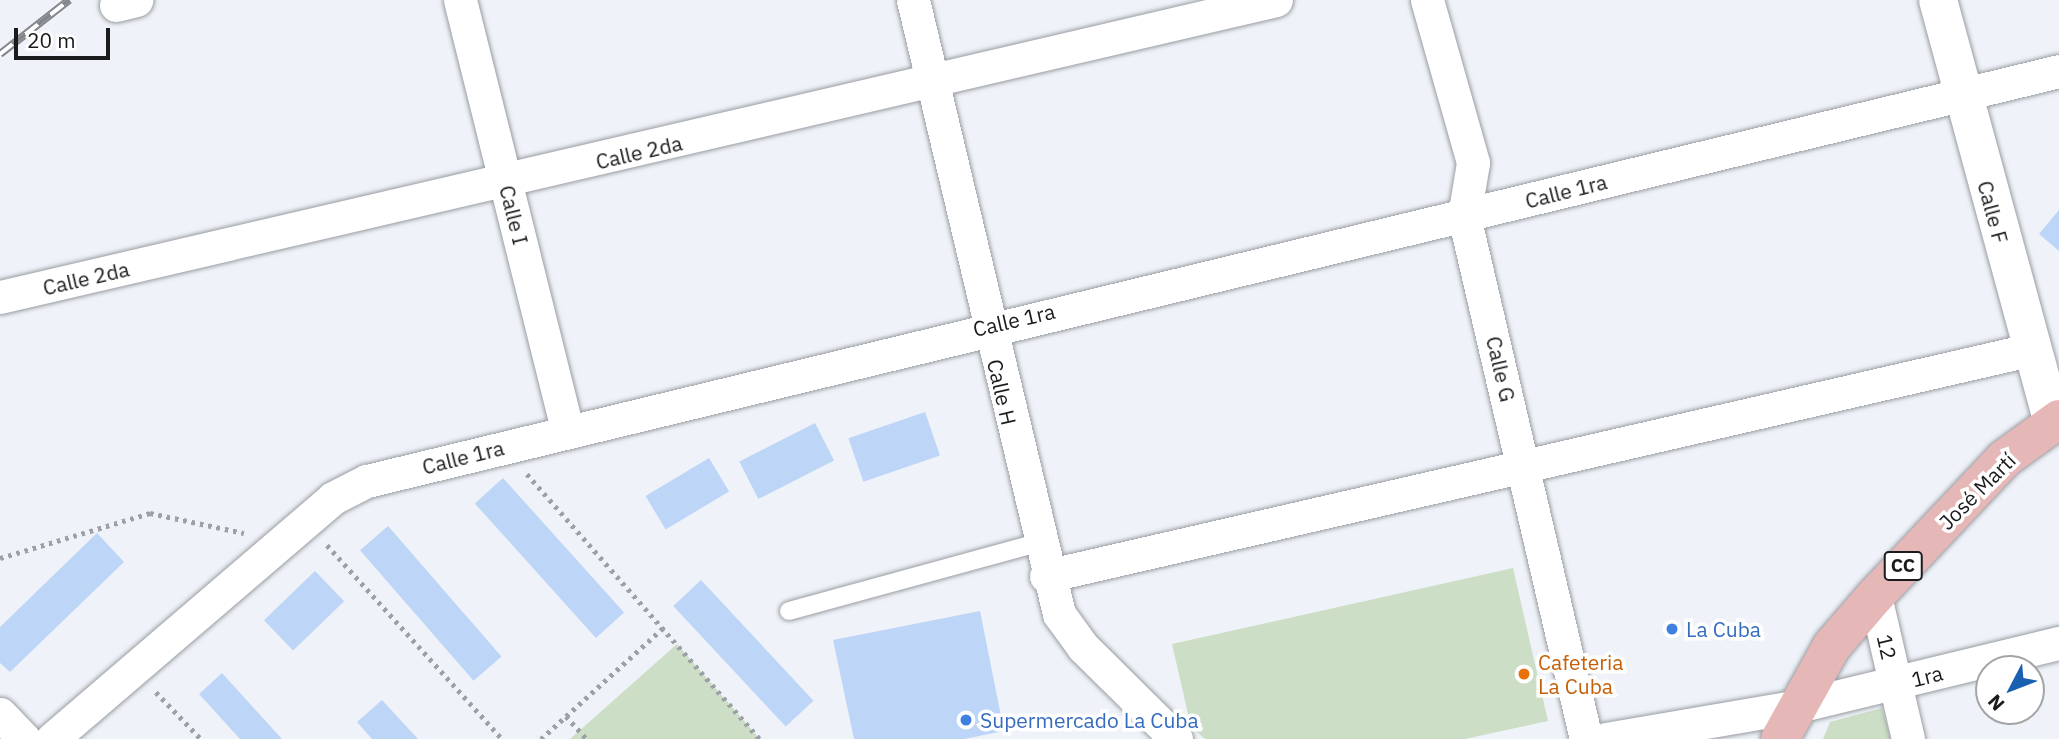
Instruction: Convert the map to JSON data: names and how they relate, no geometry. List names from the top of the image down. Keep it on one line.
{"streets":{"main road":["Calle F","José Martí","CC"],"street":["Calle 2da","Calle 1ra","Calle I","Calle G","Calle H","12","1ra"]},"crossings":[["Calle 2da","Calle I"],["Calle 2da","Calle H"],["Calle 1ra","Calle F"],["Calle 1ra","Calle I"],["Calle 1ra","Calle G"],["Calle 1ra","Calle H"],["Calle F","José Martí"],["José Martí","12"],["José Martí","1ra"],["12","1ra"]],"places":["La Cuba","Cafeteria La Cuba","Supermercado La Cuba"],"scale_bar":"20 m","north":"bottom left"}
